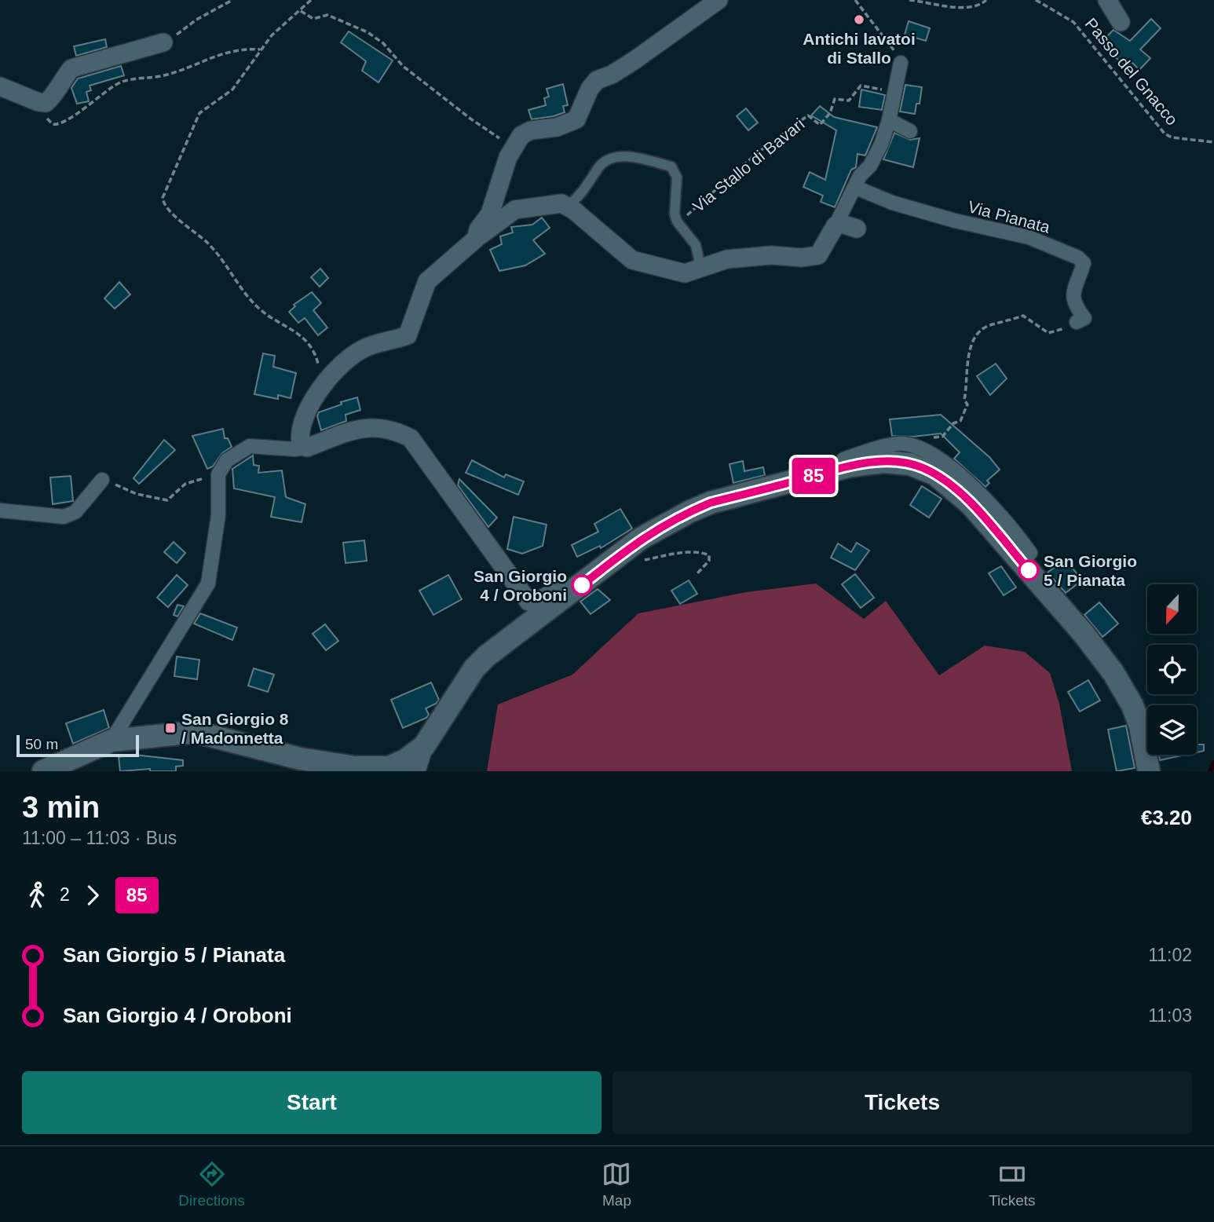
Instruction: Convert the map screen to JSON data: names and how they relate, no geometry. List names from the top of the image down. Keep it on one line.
{"streets":{"street":["Via Pianata"],"path":["Passo del Gnacco","Via Stallo di Bavari"]},"places":{"other":["Antichi lavatoi di Stallo","San Giorgio 5 / Pianata","San Giorgio 4 / Oroboni"],"transit":["San Giorgio 8 / Madonnetta"]},"lines":["bus line 85"],"scale_bar":"50 m","north":"bottom","page":{"on_map":"85","scale":"50 m","heading":["3 min","11:00 – 11:03 · Bus","€3.20"],"legs":["2","85"],"list":[{"name":"San Giorgio 5 / Pianata","value":"11:02"},{"name":"San Giorgio 4 / Oroboni","value":"11:03"}],"buttons":["Start","Tickets"],"tabs":["Directions","Map","Tickets"]}}
